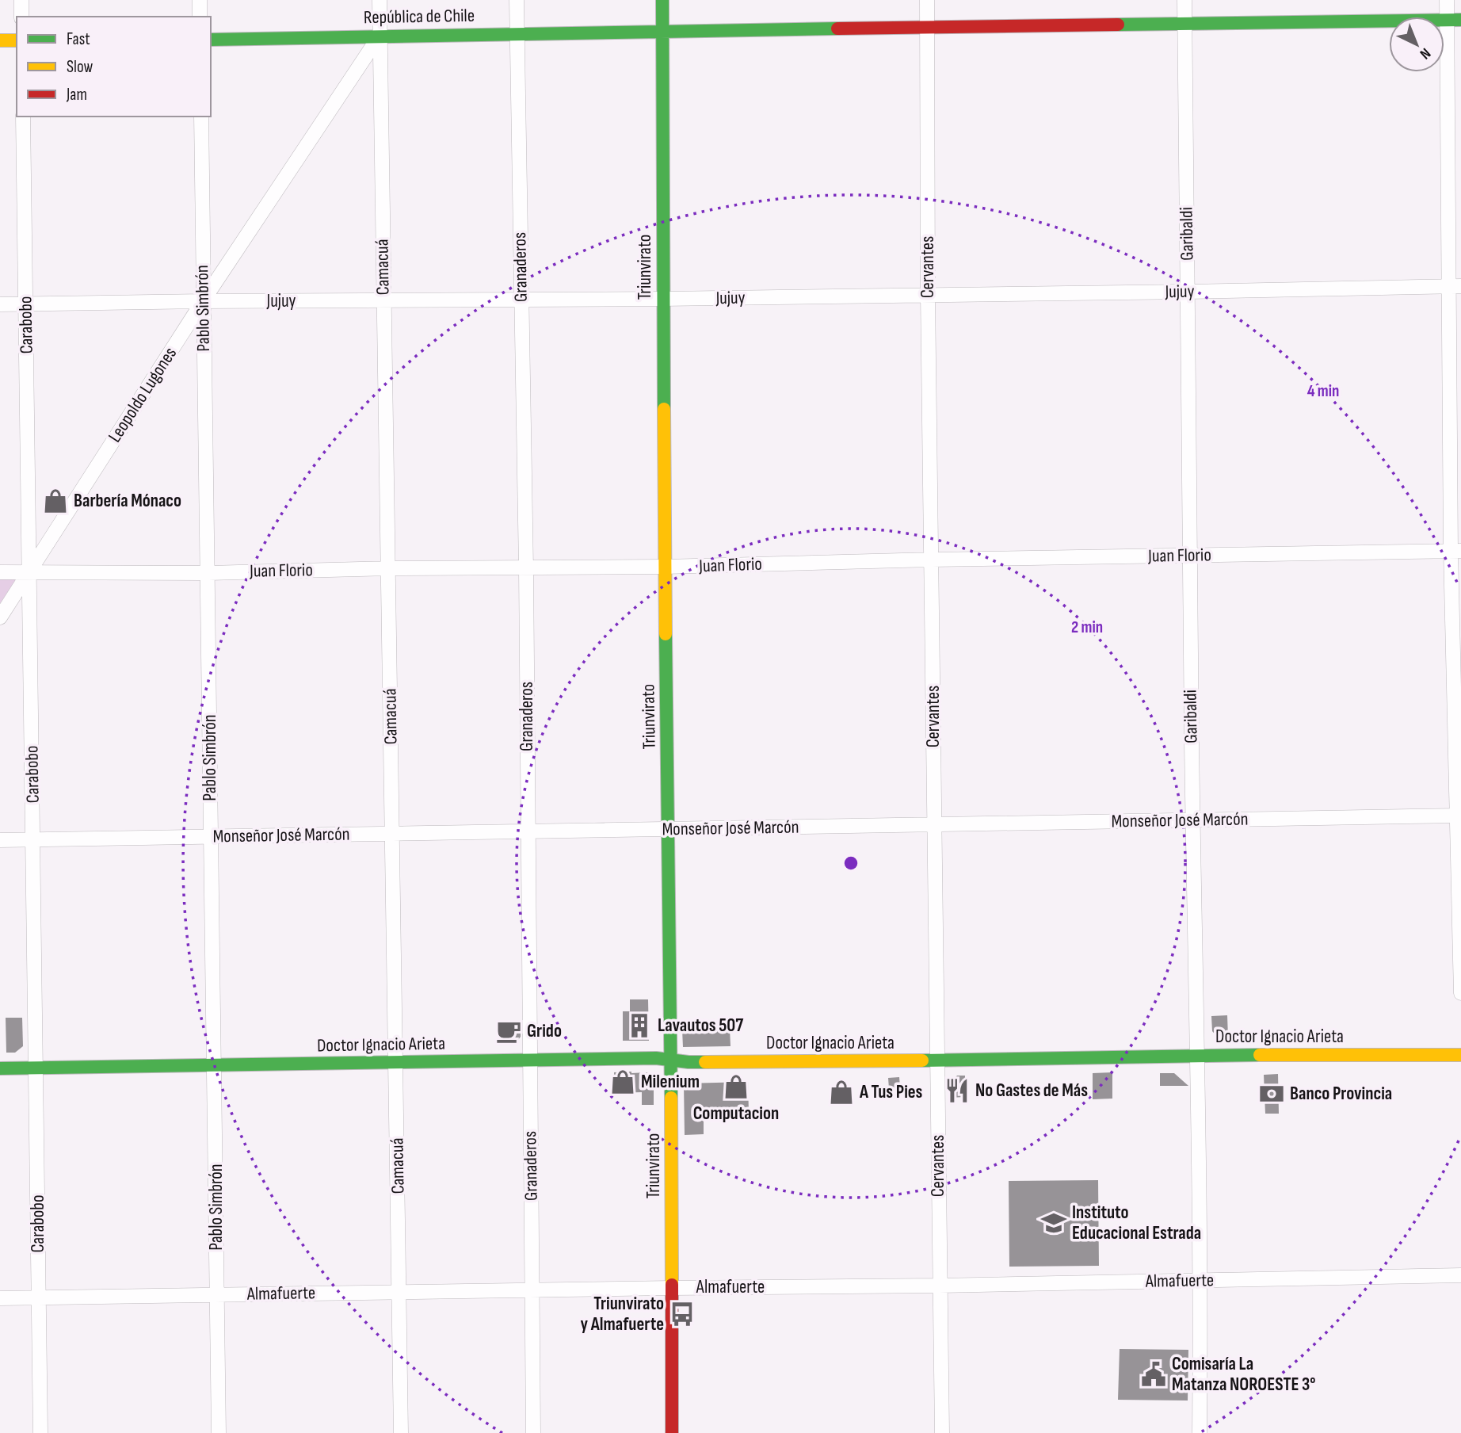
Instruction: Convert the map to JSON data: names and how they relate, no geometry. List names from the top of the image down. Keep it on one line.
{"streets":{"street":["República de Chile","Garibaldi","Camacuá","Granaderos","Triunvirato","Cervantes","Jujuy","Pablo Simbrón","Carabobo","Leopoldo Lugones","Juan Florio","Monseñor José Marcón","Doctor Ignacio Arieta","Almafuerte"]},"crossings":[["República de Chile","Garibaldi"],["República de Chile","Camacuá"],["República de Chile","Granaderos"],["República de Chile","Triunvirato"],["República de Chile","Cervantes"],["República de Chile","Leopoldo Lugones"],["Garibaldi","Jujuy"],["Garibaldi","Juan Florio"],["Garibaldi","Monseñor José Marcón"],["Garibaldi","Doctor Ignacio Arieta"],["Garibaldi","Almafuerte"],["Camacuá","Jujuy"],["Camacuá","Leopoldo Lugones"],["Camacuá","Juan Florio"],["Camacuá","Monseñor José Marcón"],["Camacuá","Doctor Ignacio Arieta"],["Camacuá","Almafuerte"],["Granaderos","Jujuy"],["Granaderos","Juan Florio"],["Granaderos","Monseñor José Marcón"],["Granaderos","Doctor Ignacio Arieta"],["Granaderos","Almafuerte"],["Triunvirato","Jujuy"],["Triunvirato","Juan Florio"],["Triunvirato","Monseñor José Marcón"],["Triunvirato","Doctor Ignacio Arieta"],["Triunvirato","Almafuerte"],["Cervantes","Jujuy"],["Cervantes","Juan Florio"],["Cervantes","Monseñor José Marcón"],["Cervantes","Doctor Ignacio Arieta"],["Cervantes","Almafuerte"],["Jujuy","Pablo Simbrón"],["Jujuy","Carabobo"],["Jujuy","Leopoldo Lugones"],["Pablo Simbrón","Leopoldo Lugones"],["Pablo Simbrón","Juan Florio"],["Pablo Simbrón","Monseñor José Marcón"],["Pablo Simbrón","Doctor Ignacio Arieta"],["Pablo Simbrón","Almafuerte"],["Carabobo","Leopoldo Lugones"],["Carabobo","Juan Florio"],["Carabobo","Monseñor José Marcón"],["Carabobo","Doctor Ignacio Arieta"],["Carabobo","Almafuerte"],["Leopoldo Lugones","Juan Florio"]],"places":{"shop":["Barbería Mónaco","Milenium","Computacion","A Tus Pies"],"building":["Lavautos 507"],"cafe":["Grido"],"restaurant":["No Gastes de Más"],"bank":["Banco Provincia"],"school or university":["Instituto Educacional Estrada"],"bus stop":["Triunvirato y Almafuerte"],"public building":["Comisaría La Matanza NOROESTE 3°"]},"legend":["Fast","Slow","Jam"],"north":"bottom right","rings":["4 min","2 min"]}
